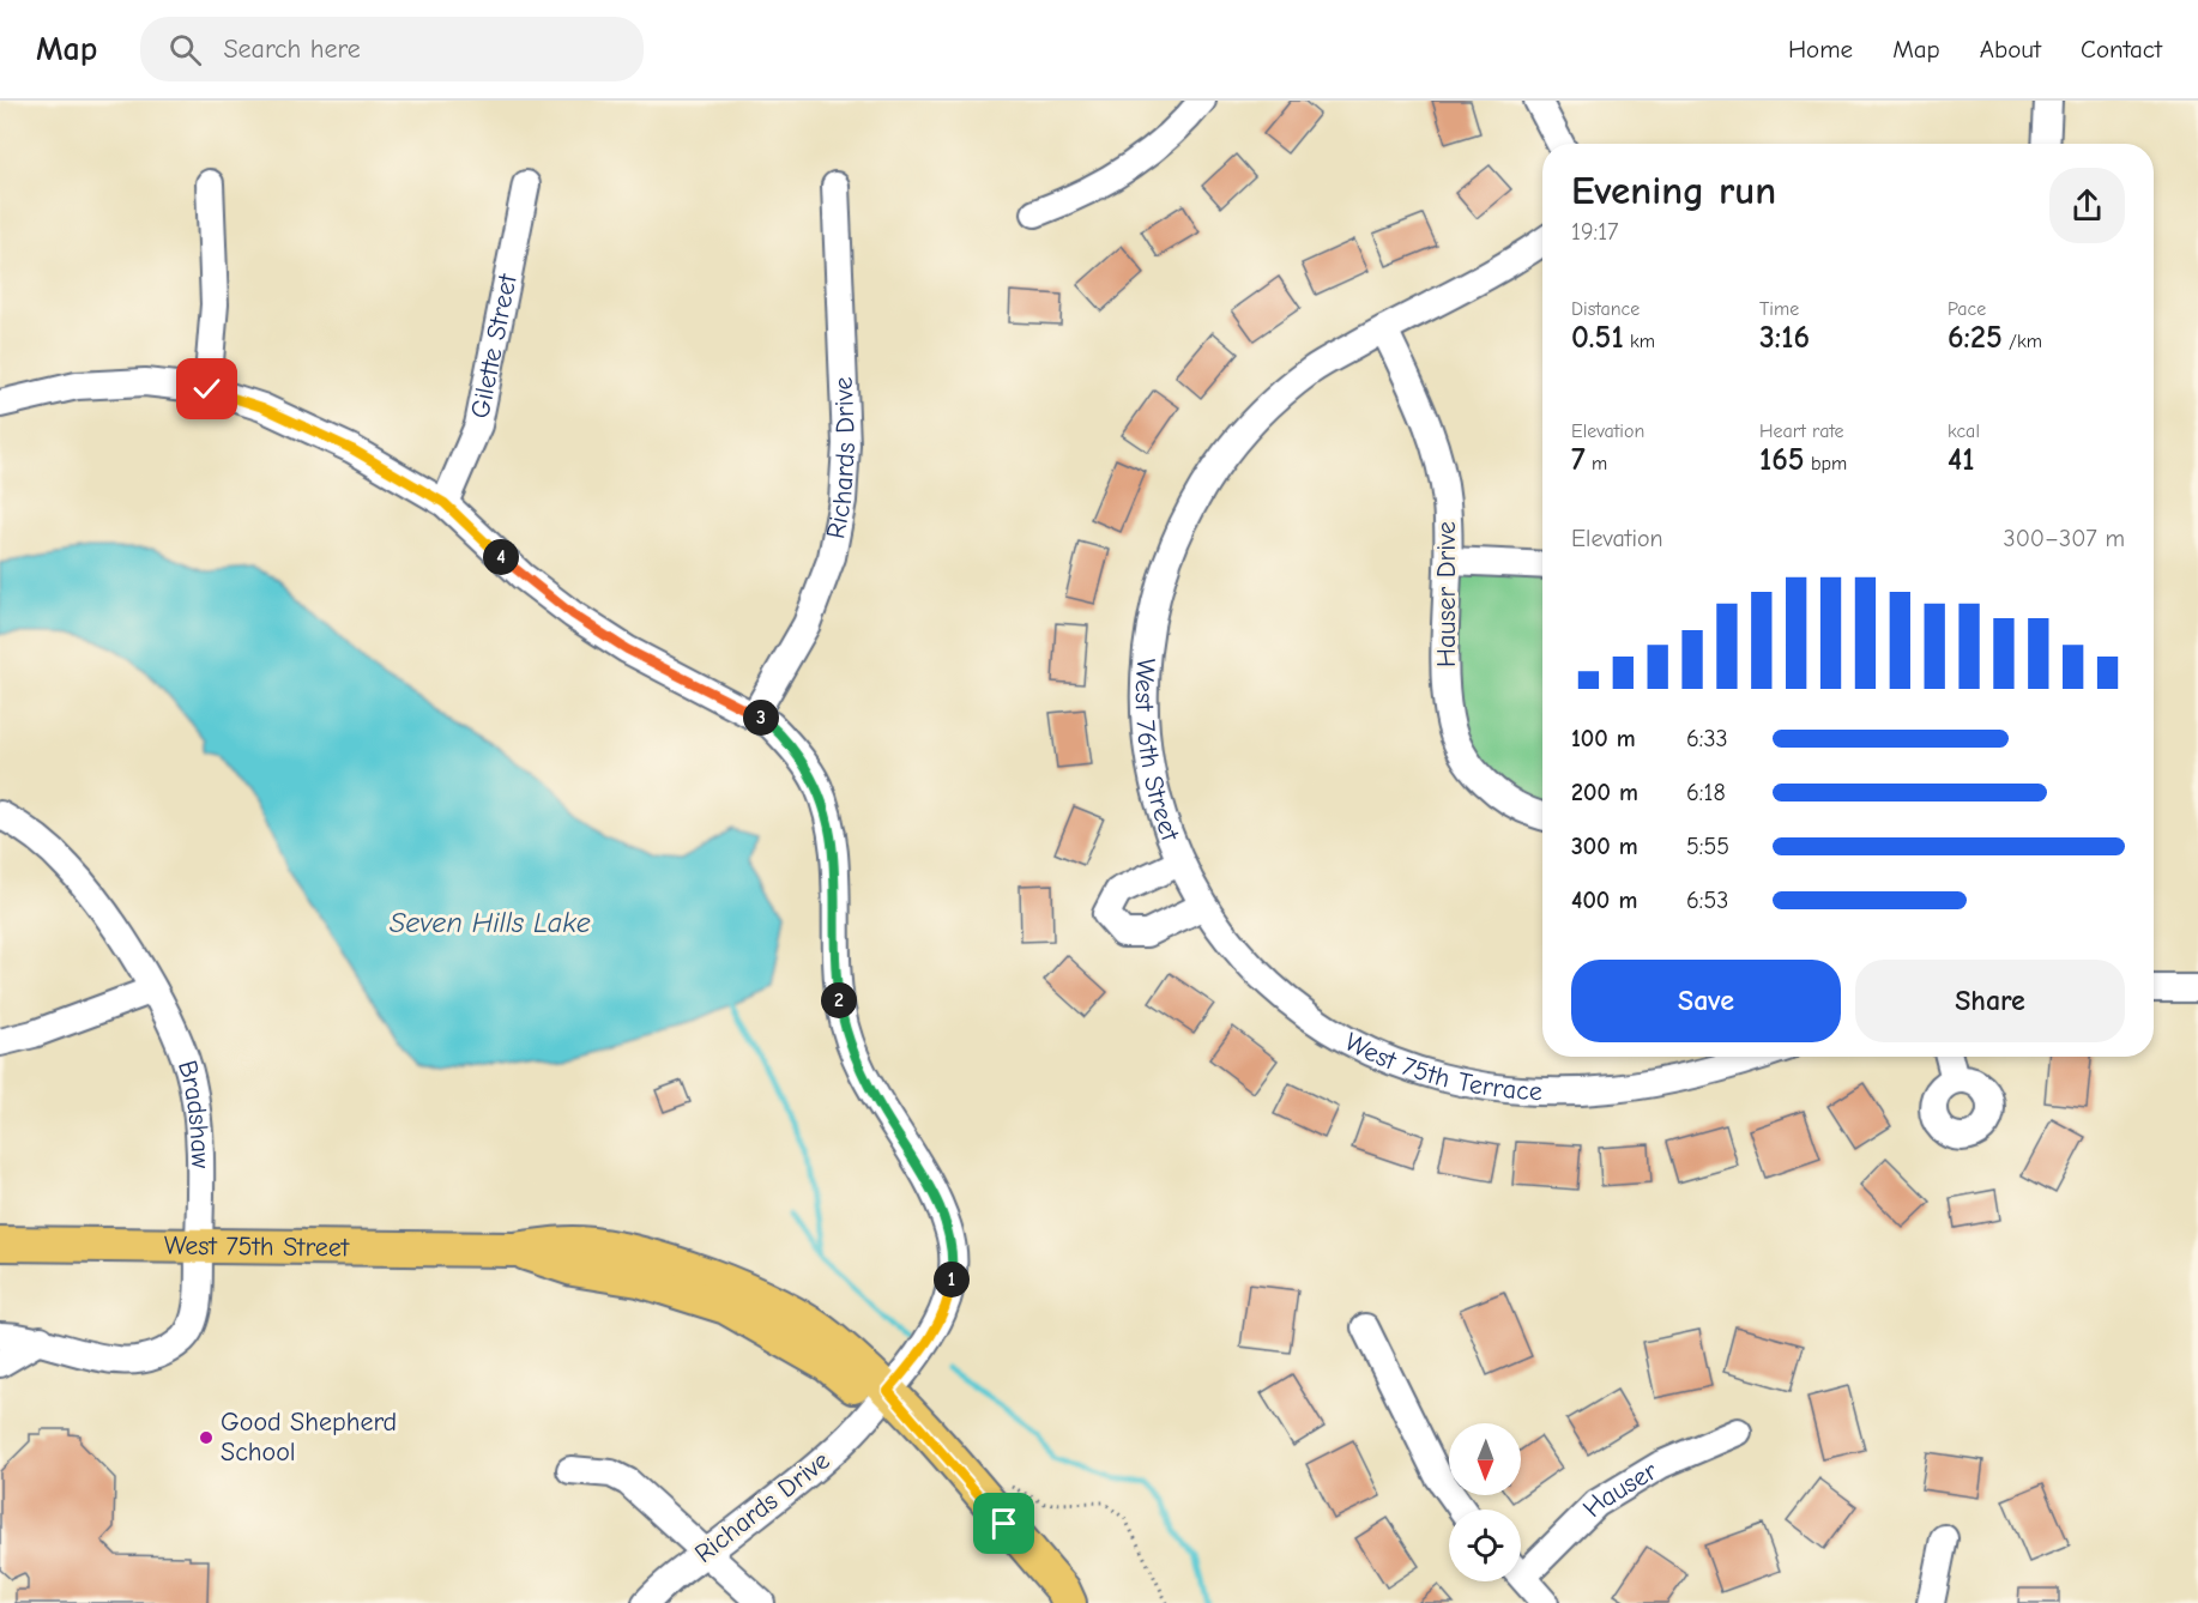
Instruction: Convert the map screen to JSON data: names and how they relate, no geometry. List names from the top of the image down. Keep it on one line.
{"streets":{"main road":["West 75th Street"],"street":["Gilette Street","Richards Drive","Hauser Drive","West 76th Street","West 75th Terrace","Bradshaw","Hauser"]},"crossings":[["Gilette Street","Richards Drive"],["Richards Drive","West 75th Street"],["Hauser Drive","West 76th Street"],["West 76th Street","West 75th Terrace"],["Bradshaw","West 75th Street"]],"water":["Seven Hills Lake"],"places":["Good Shepherd School"],"north":"bottom","page":{"header":"Map","search":"Search here","nav":["Home","Map","About","Contact"],"heading":["Evening run","19:17"],"stats":[["Distance","0.51 km"],["Time","3:16"],["Pace","6:25 /km"],["Elevation","7 m"],["Heart rate","165 bpm"],["kcal","41"]],"chart":["Elevation","300–307 m"],"pins":["4","3","2","1"],"list":[{"name":"100 m","note":"6:33"},{"name":"200 m","note":"6:18"},{"name":"300 m","note":"5:55"},{"name":"400 m","note":"6:53"}],"buttons":["Save","Share"]}}
